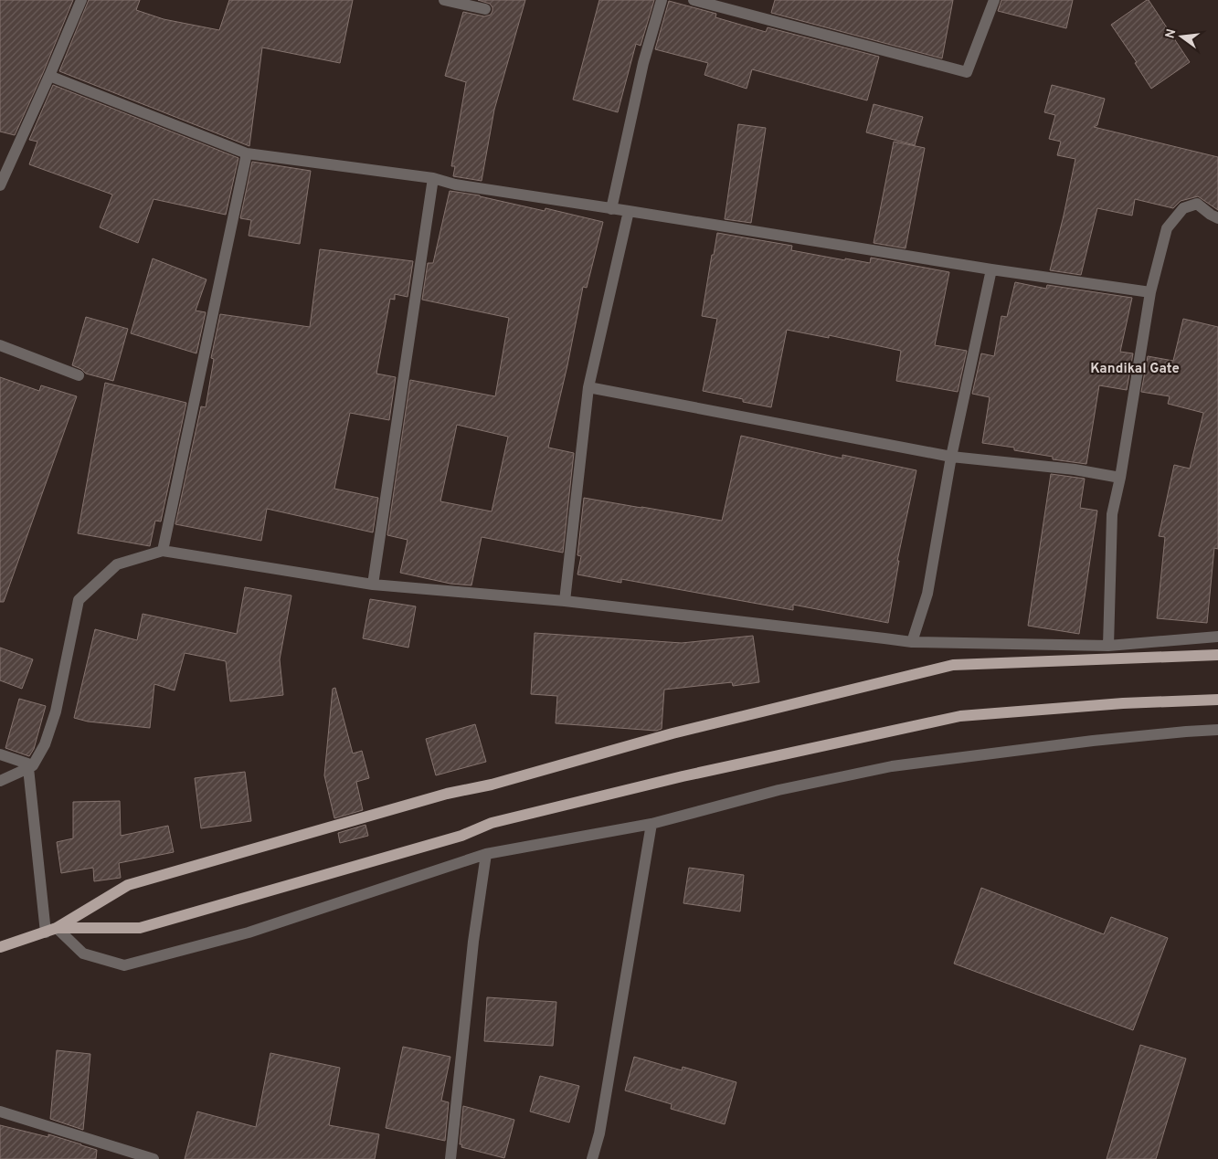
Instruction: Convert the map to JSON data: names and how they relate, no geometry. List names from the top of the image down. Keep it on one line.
{"districts":["Kandikal Gate"],"north":"left"}
